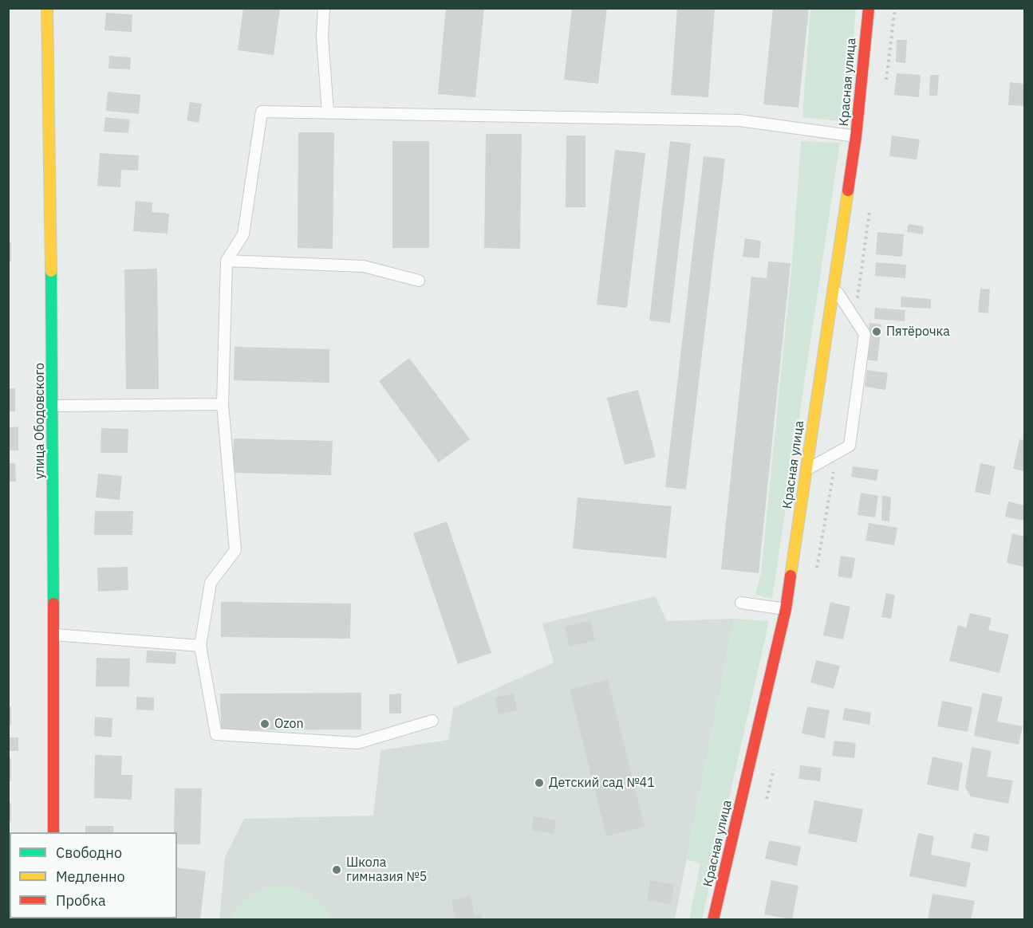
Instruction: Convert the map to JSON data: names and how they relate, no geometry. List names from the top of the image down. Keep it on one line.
{"streets":{"main road":["Красная улица","улица Ободовского"]},"places":["Пятёрочка","Ozon","Детский сад №41","Школа гимназия №5"],"legend":["Свободно","Медленно","Пробка"]}
